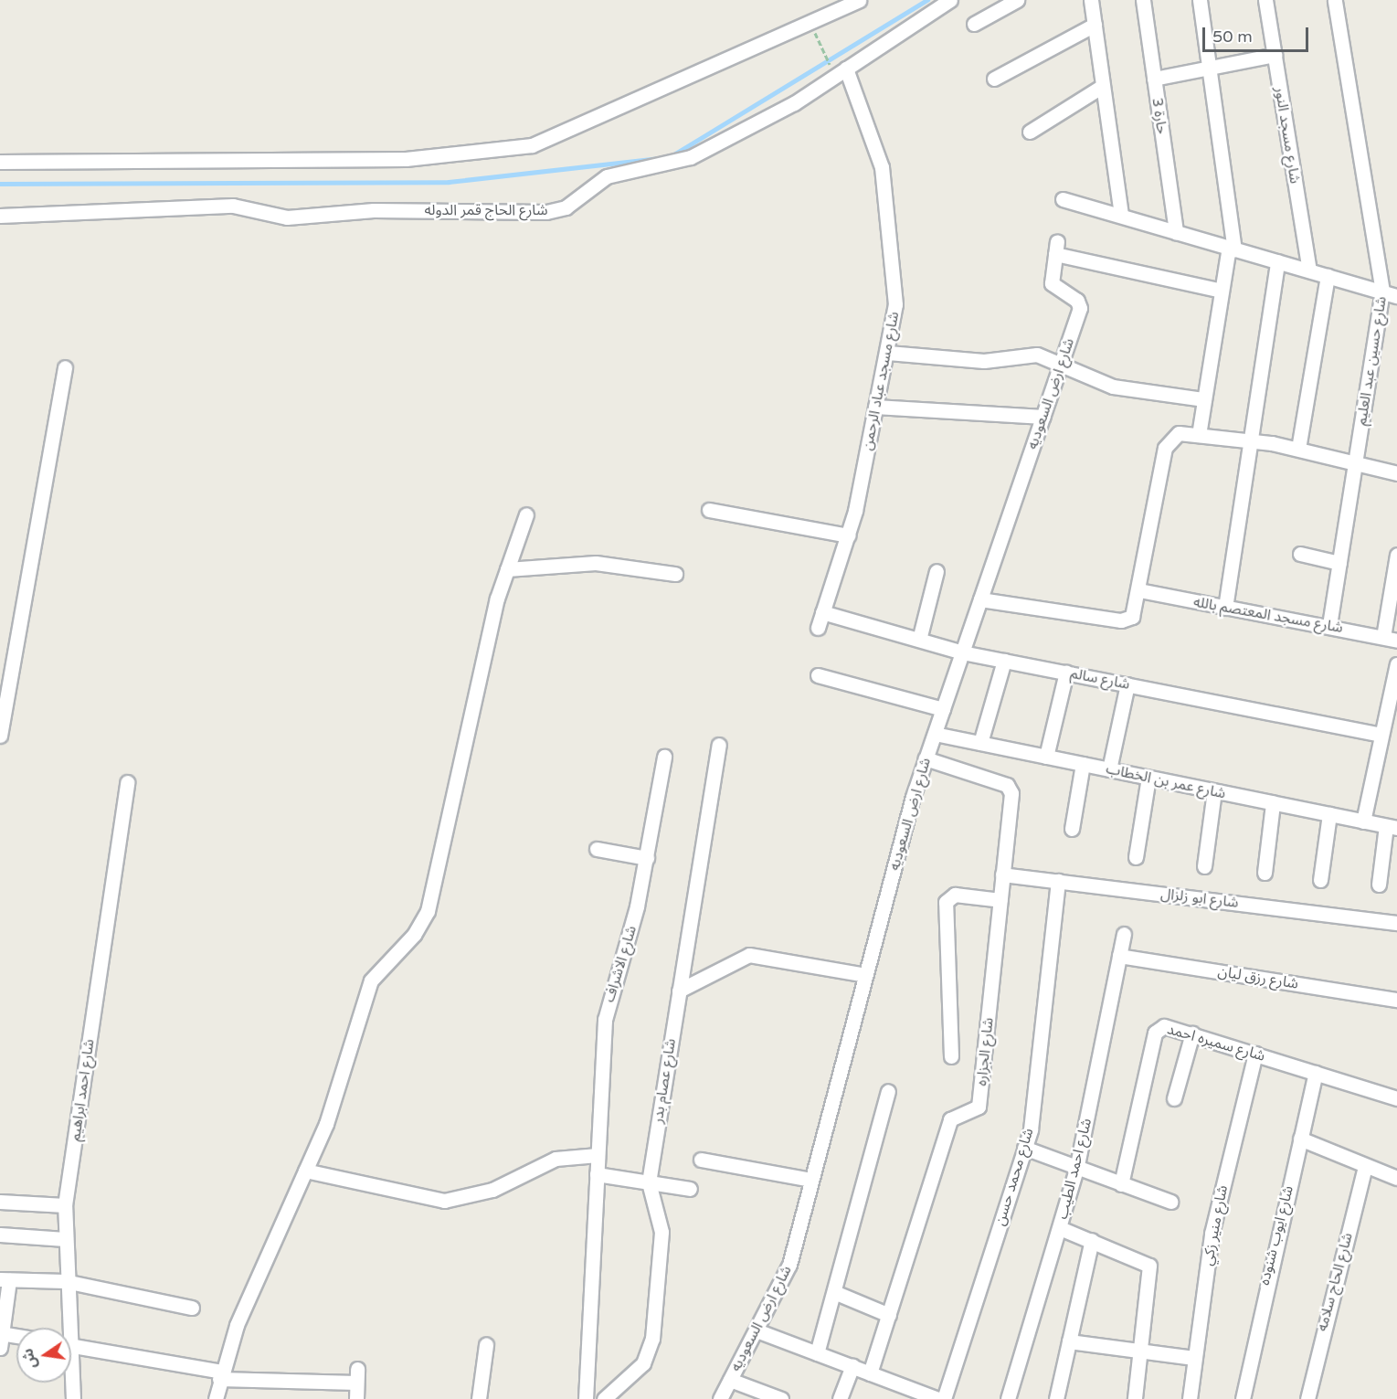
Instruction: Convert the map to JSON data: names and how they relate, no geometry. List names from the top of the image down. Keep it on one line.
{"streets":{"street":["حارة 3","شارع مسجد النور","شارع الحاج قمر الدوله","شارع حسين عبد العليم","شارع مسجد عباد الرحمن","شارع ارض السعوديه","شارع مسجد المعتصم بالله","شارع سالم","شارع عمر بن الخطاب","شارع ابو زلزال","شارع الاشراف","شارع رزق ليان","شارع سميره احمد","شارع الجزاره","شارع عصام بدر","شارع احمد ابراهيم","شارع احمد الطيب","شارع محمد حسن","شارع منير زكي","شارع ايوب شنوده","شارع الحاج سلامه"]},"crossings":[["شارع الحاج قمر الدوله","شارع مسجد عباد الرحمن"],["شارع حسين عبد العليم","شارع مسجد المعتصم بالله"],["شارع مسجد عباد الرحمن","شارع سالم"],["شارع ارض السعوديه","شارع سالم"],["شارع ارض السعوديه","شارع عمر بن الخطاب"],["شارع ارض السعوديه","شارع الجزاره"],["شارع ابو زلزال","شارع الجزاره"],["شارع ابو زلزال","شارع محمد حسن"],["شارع رزق ليان","شارع احمد الطيب"],["شارع سميره احمد","شارع منير زكي"],["شارع سميره احمد","شارع ايوب شنوده"]],"scale_bar":"50 m","north":"left"}
